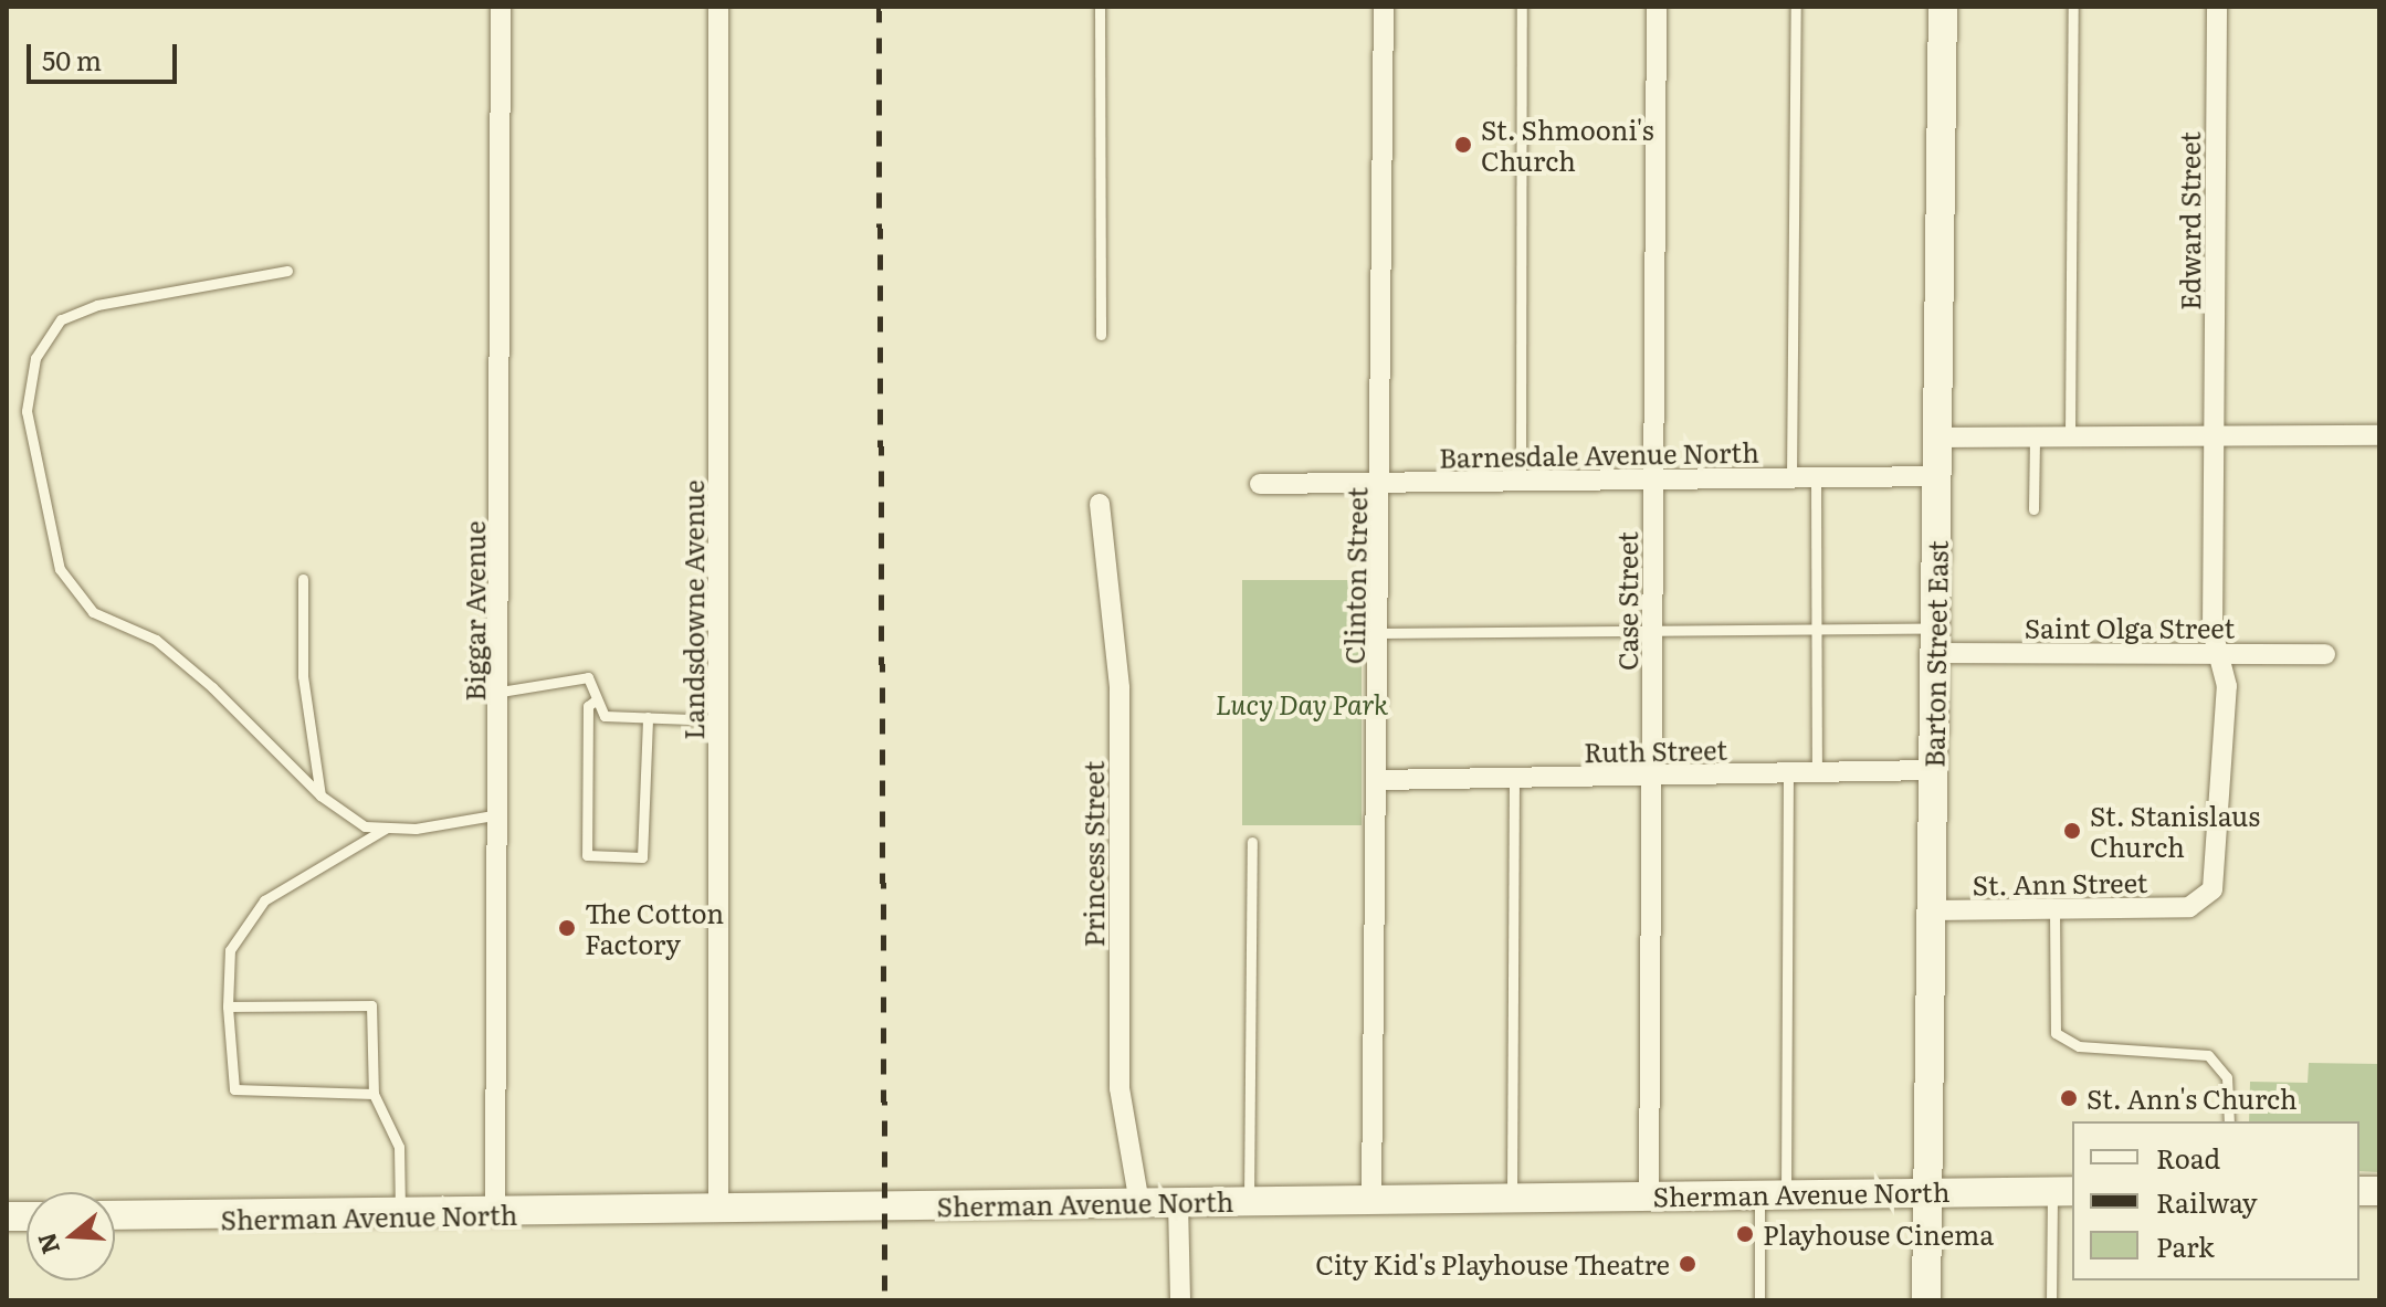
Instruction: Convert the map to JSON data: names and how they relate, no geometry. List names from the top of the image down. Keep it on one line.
{"streets":{"main road":["Barton Street East","Sherman Avenue North"],"street":["Edward Street","Barnesdale Avenue North","Clinton Street","Case Street","Landsdowne Avenue","Biggar Avenue","Saint Olga Street","Ruth Street","Princess Street","St. Ann Street"]},"crossings":[["Edward Street","Saint Olga Street"],["Edward Street","St. Ann Street"],["Barnesdale Avenue North","Clinton Street"],["Barnesdale Avenue North","Case Street"],["Barnesdale Avenue North","Barton Street East"],["Clinton Street","Ruth Street"],["Clinton Street","Sherman Avenue North"],["Case Street","Ruth Street"],["Case Street","Sherman Avenue North"],["Landsdowne Avenue","Sherman Avenue North"],["Biggar Avenue","Sherman Avenue North"],["Saint Olga Street","Barton Street East"],["Barton Street East","Ruth Street"],["Barton Street East","St. Ann Street"],["Barton Street East","Sherman Avenue North"],["Princess Street","Sherman Avenue North"]],"parks":["Lucy Day Park"],"places":["St. Shmooni's Church","St. Stanislaus Church","The Cotton Factory","St. Ann's Church","Playhouse Cinema","City Kid's Playhouse Theatre"],"legend":["Road","Railway","Park"],"scale_bar":"50 m","north":"left"}
